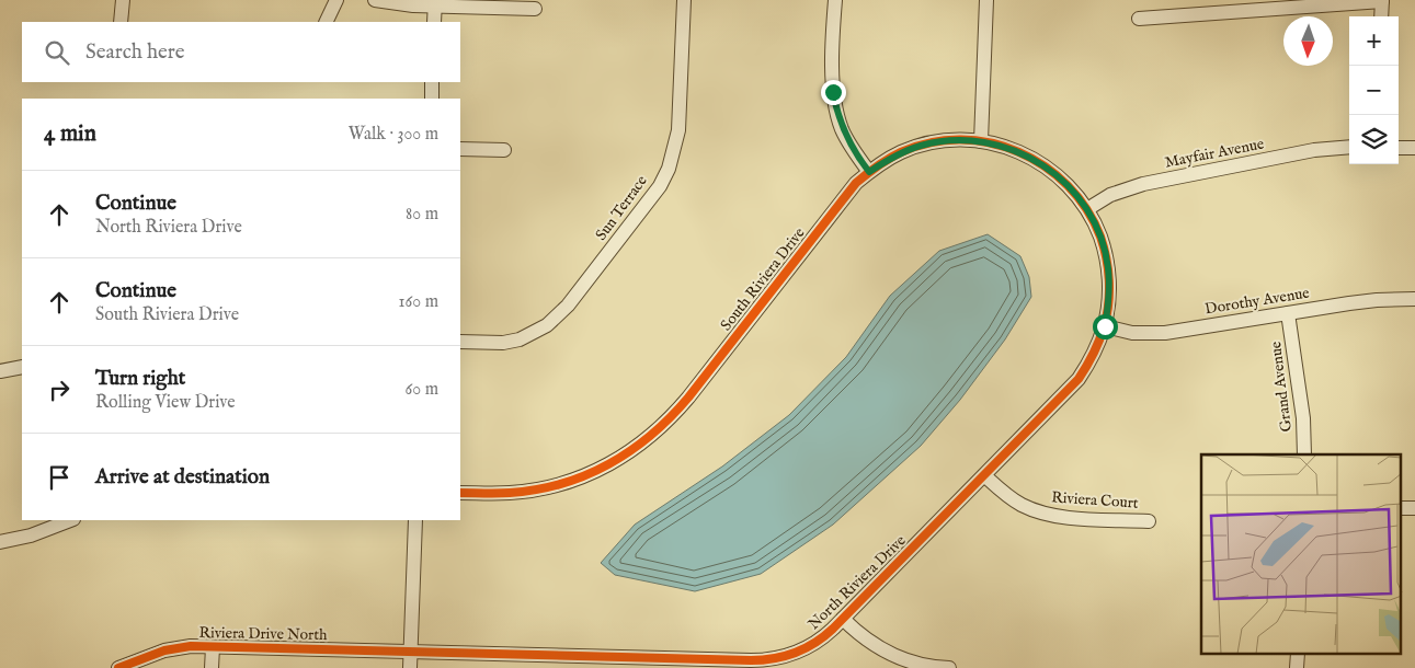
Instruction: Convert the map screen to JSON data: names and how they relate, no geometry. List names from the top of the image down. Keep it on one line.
{"streets":{"street":["Mayfair Avenue","Sun Terrace","South Riviera Drive","Dorothy Avenue","Grand Avenue","Riviera Court","North Riviera Drive","Riviera Drive North"]},"crossings":[["Mayfair Avenue","South Riviera Drive"],["Mayfair Avenue","North Riviera Drive"],["South Riviera Drive","North Riviera Drive"],["Dorothy Avenue","Grand Avenue"],["Dorothy Avenue","North Riviera Drive"],["Riviera Court","North Riviera Drive"],["North Riviera Drive","Riviera Drive North"]],"north":"bottom","page":{"map_buttons":["+","−"],"search":"Search here","heading":["4 min","Walk · 300 m"],"list":[["Continue","North Riviera Drive","80 m"],["Continue","South Riviera Drive","160 m"],["Turn right","Rolling View Drive","60 m"],"Arrive at destination"]}}
